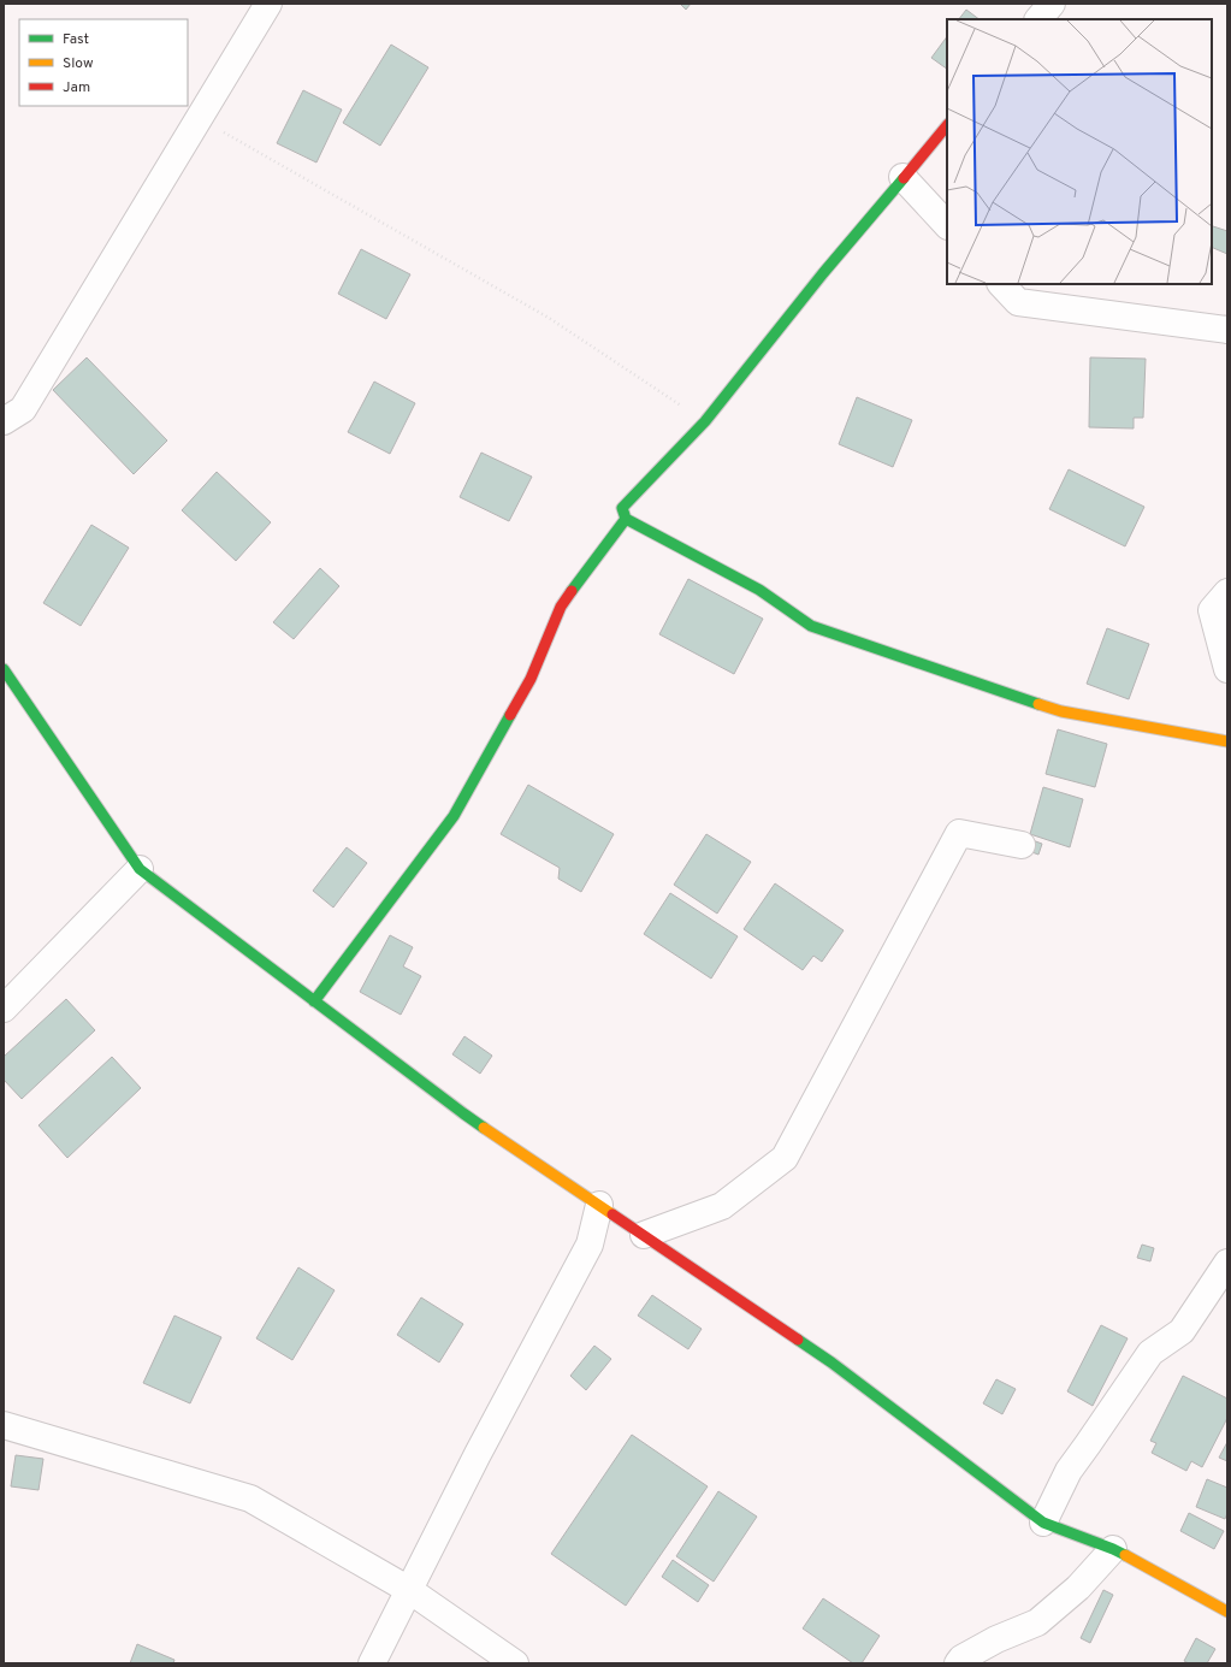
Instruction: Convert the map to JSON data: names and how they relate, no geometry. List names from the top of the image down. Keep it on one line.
{"legend":["Fast","Slow","Jam"]}
